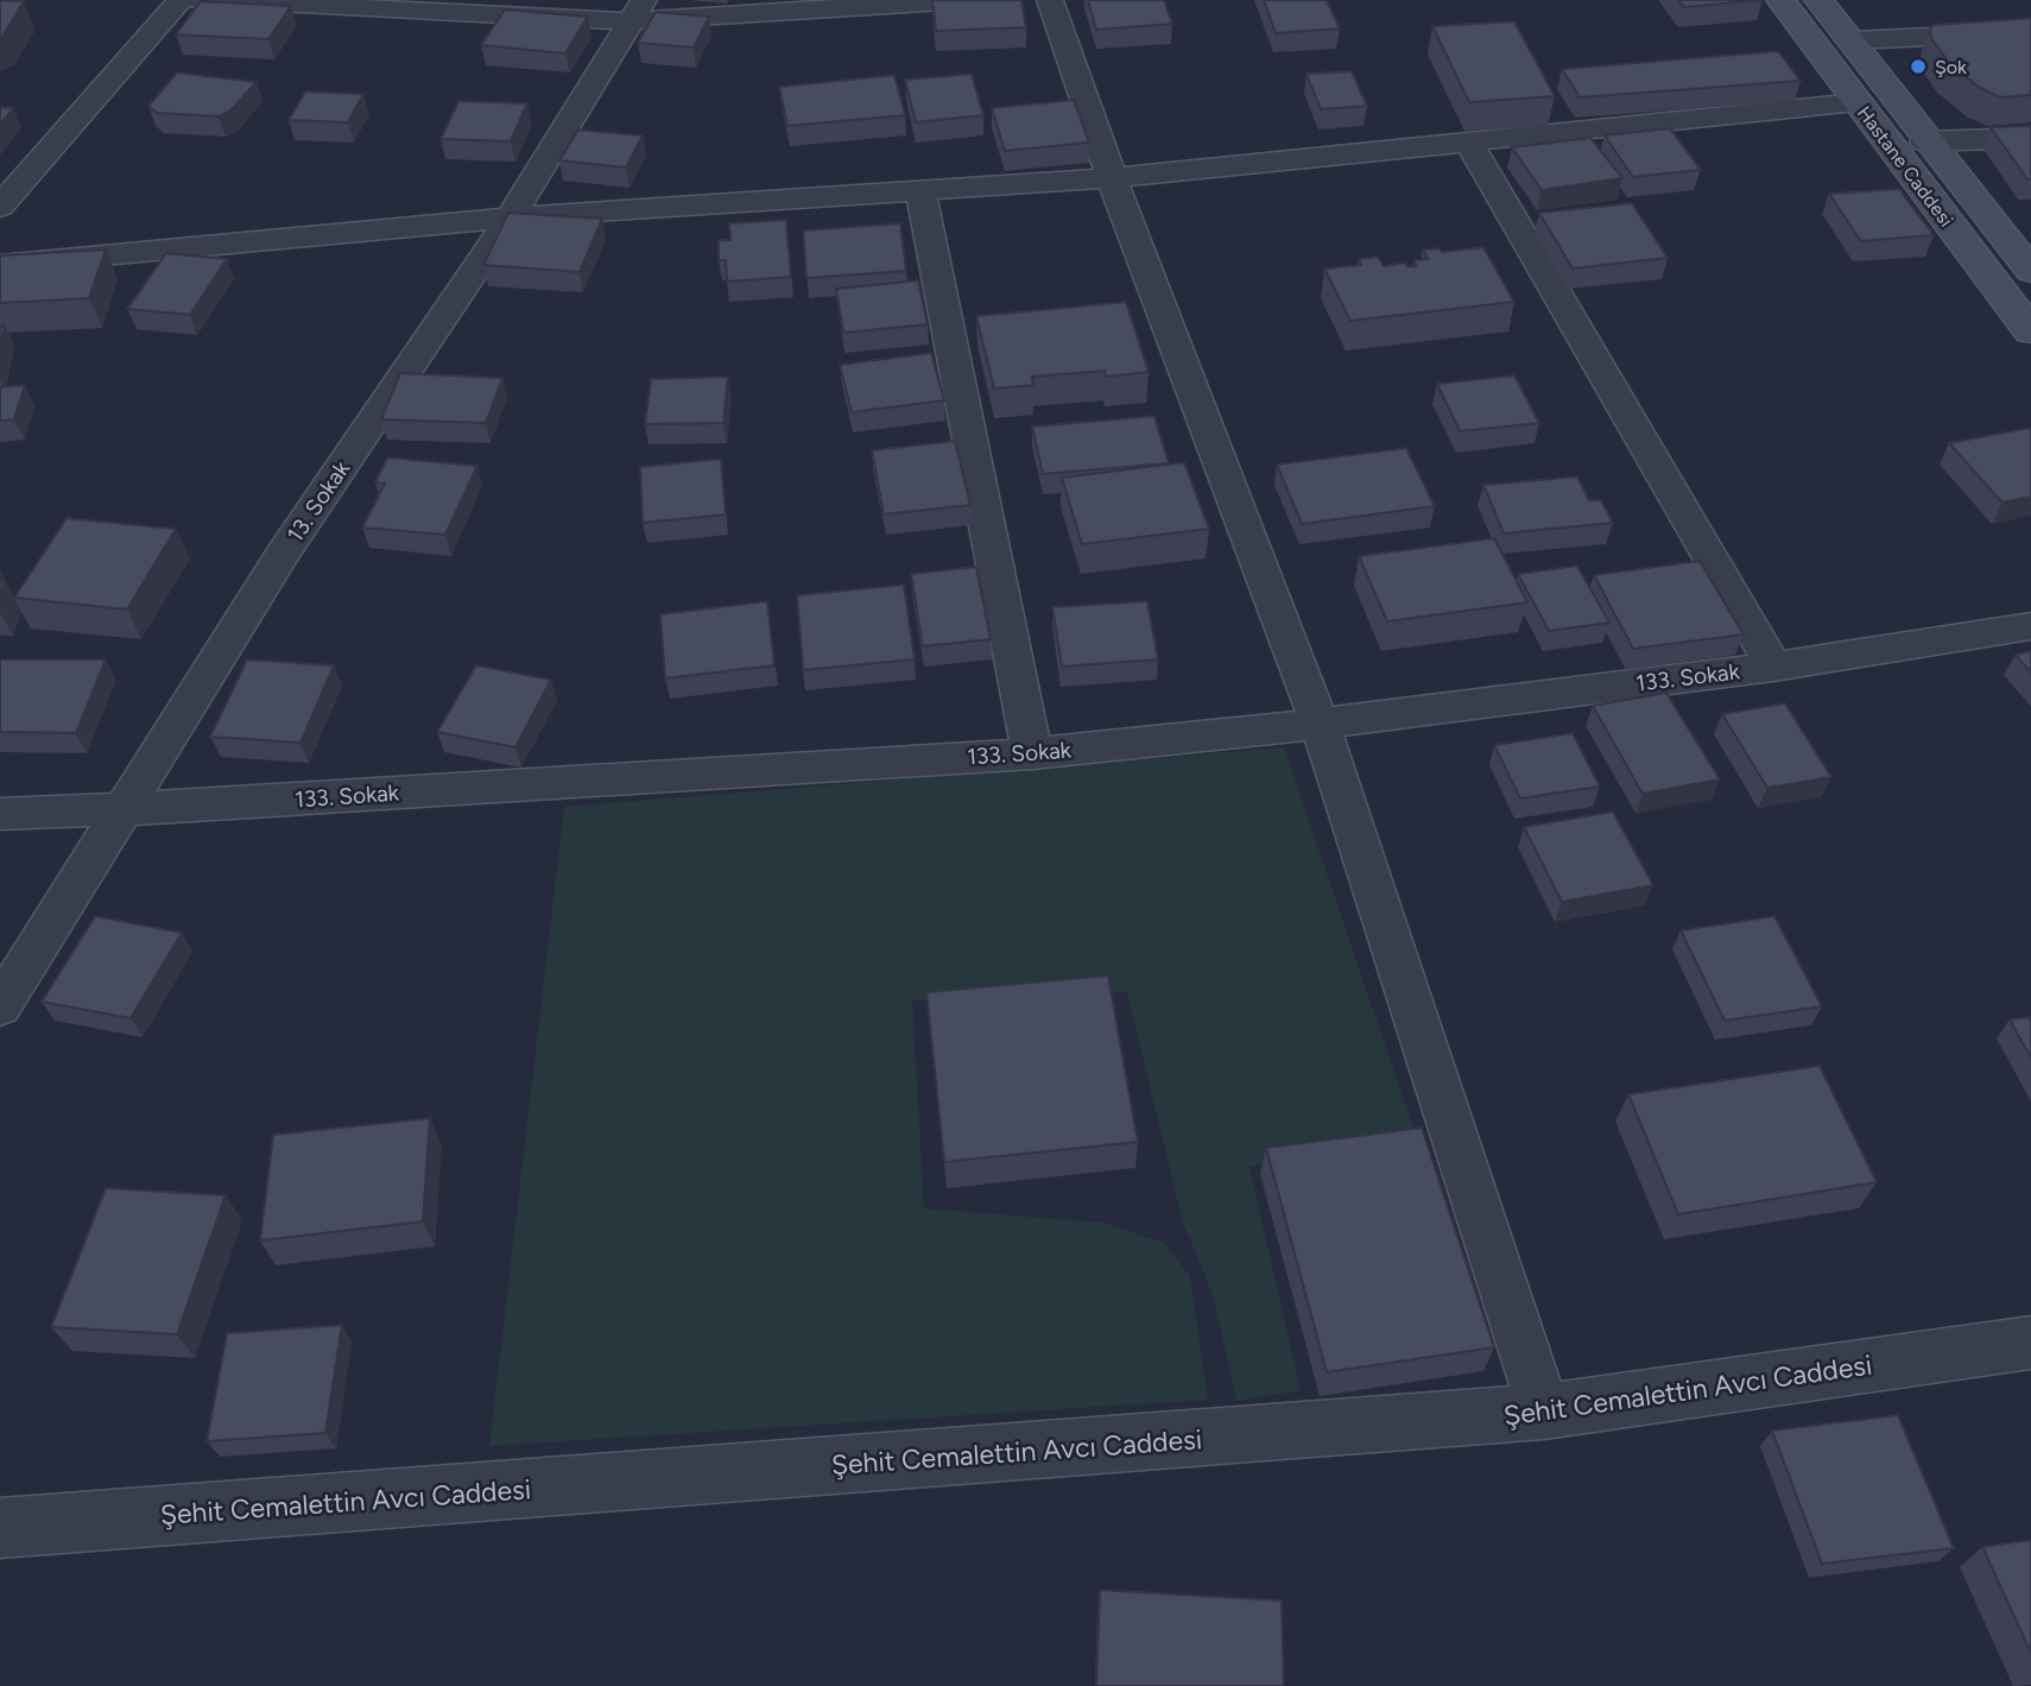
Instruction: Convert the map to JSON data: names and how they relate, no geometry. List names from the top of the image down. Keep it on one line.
{"streets":{"main road":["Hastane Caddesi"],"street":["13. Sokak","133. Sokak","Şehit Cemalettin Avcı Caddesi"]},"crossings":[["13. Sokak","133. Sokak"]],"places":["Şok"]}
